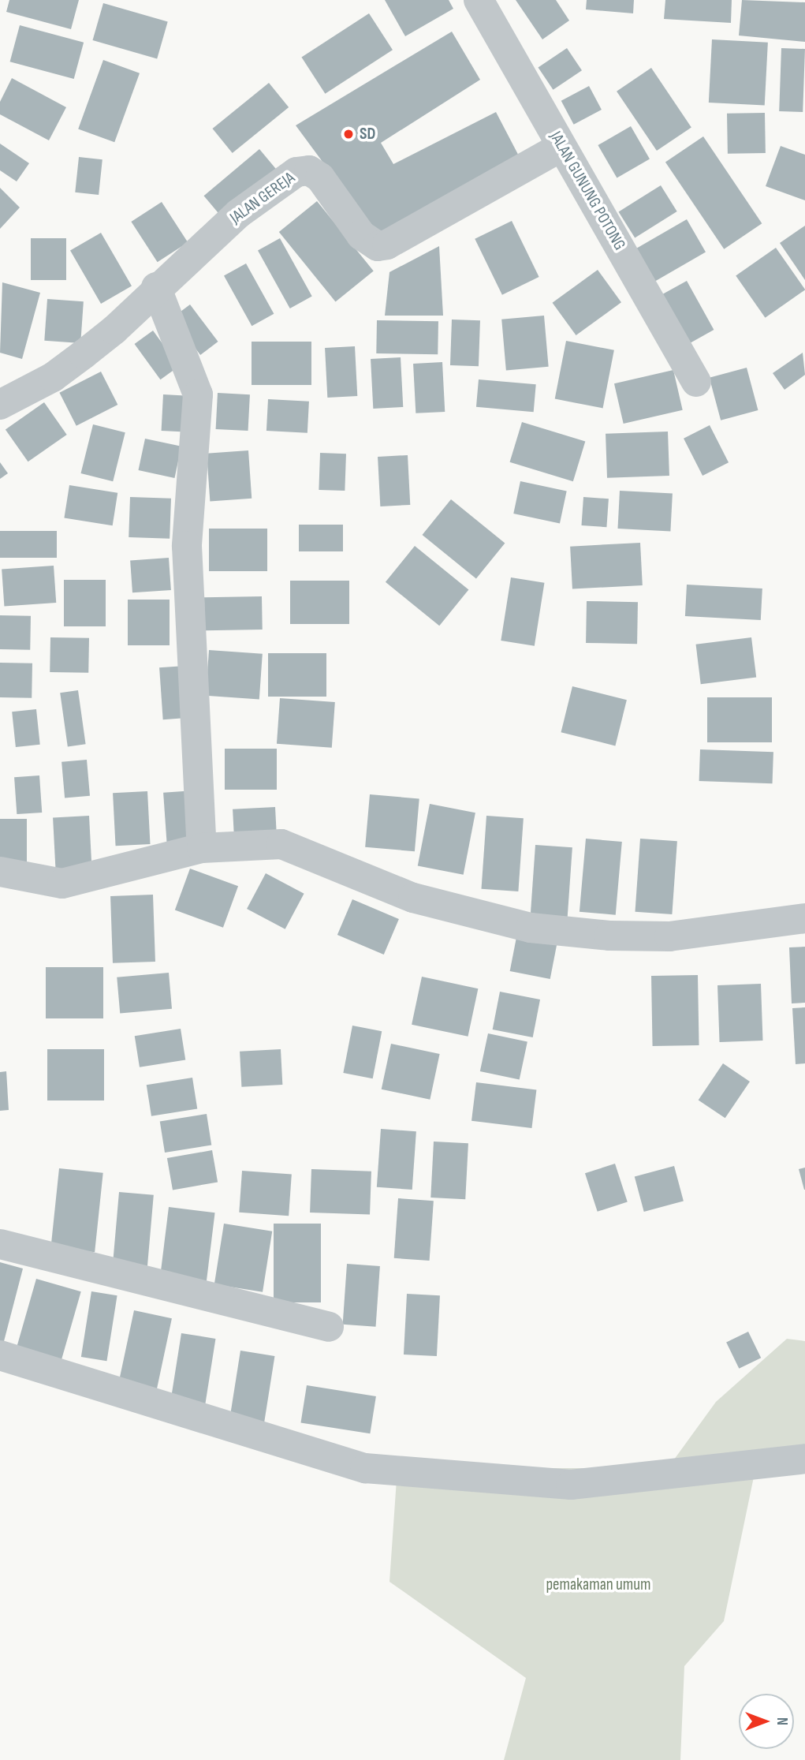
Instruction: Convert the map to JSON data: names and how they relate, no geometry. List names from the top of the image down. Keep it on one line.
{"streets":{"street":["JALAN GUNUNG POTONG","JALAN GEREJA"]},"crossings":[["JALAN GUNUNG POTONG","JALAN GEREJA"]],"parks":["pemakaman umum"],"places":["SD"],"north":"right"}
